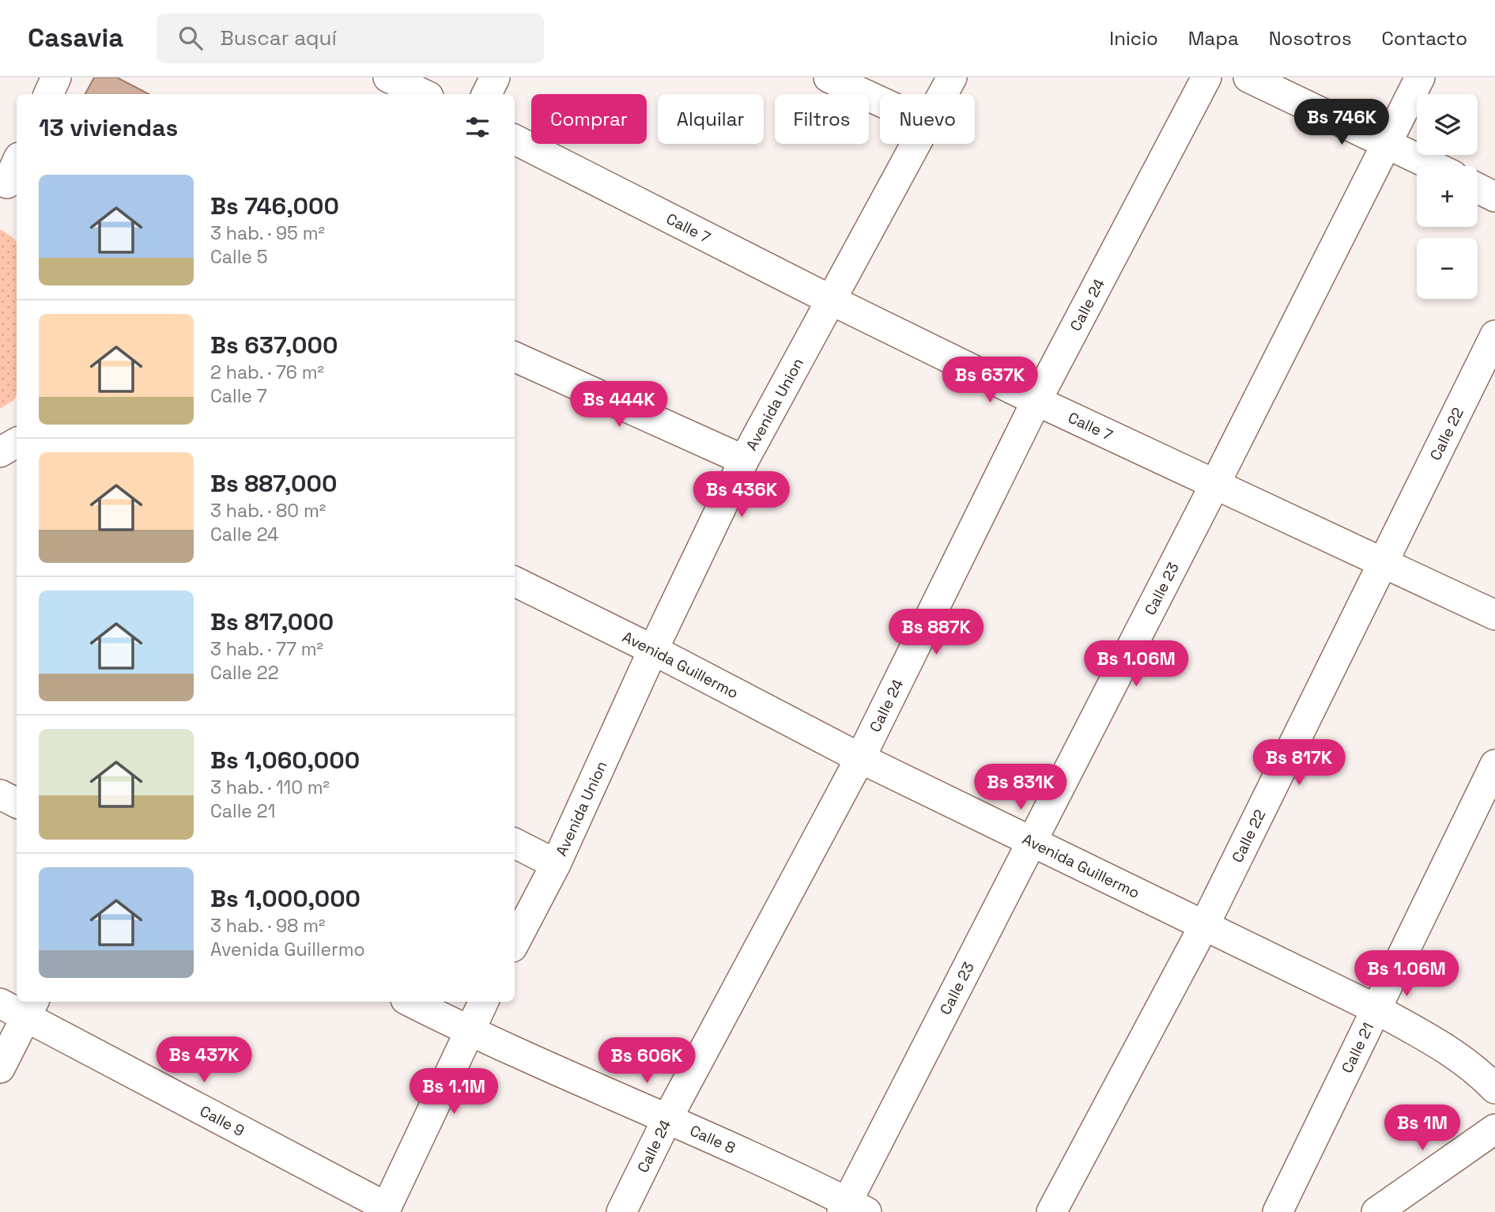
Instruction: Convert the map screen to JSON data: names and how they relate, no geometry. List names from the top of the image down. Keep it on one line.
{"streets":{"street":["Calle 7","Calle 24","Avenida Union","Calle 22","Calle 23","Avenida Guillermo","Calle 21","Calle 9","Calle 8"]},"crossings":[["Calle 7","Calle 24"],["Calle 7","Avenida Union"],["Calle 7","Calle 22"],["Calle 7","Calle 23"],["Calle 24","Avenida Guillermo"],["Calle 24","Calle 8"],["Avenida Union","Avenida Guillermo"],["Calle 22","Avenida Guillermo"],["Calle 23","Avenida Guillermo"],["Calle 23","Calle 8"],["Avenida Guillermo","Calle 21"]],"page":{"header":"Casavia","search":"Buscar aquí","nav":["Inicio","Mapa","Nosotros","Contacto"],"map_buttons":["+","−"],"chip":["Comprar","Alquilar","Filtros","Nuevo"],"heading":"13 viviendas","price":["Bs 746K","Bs 637K","Bs 444K","Bs 436K","Bs 887K","Bs 1.06M","Bs 817K","Bs 831K","Bs 1.06M","Bs 437K","Bs 606K","Bs 1.1M","Bs 1M"],"list":[{"name":"Bs 746,000","note":"3 hab. · 95 m² · Calle 5"},{"name":"Bs 637,000","note":"2 hab. · 76 m² · Calle 7"},{"name":"Bs 887,000","note":"3 hab. · 80 m² · Calle 24"},{"name":"Bs 817,000","note":"3 hab. · 77 m² · Calle 22"},{"name":"Bs 1,060,000","note":"3 hab. · 110 m² · Calle 21"},{"name":"Bs 1,000,000","note":"3 hab. · 98 m² · Avenida Guillermo"}]}}
